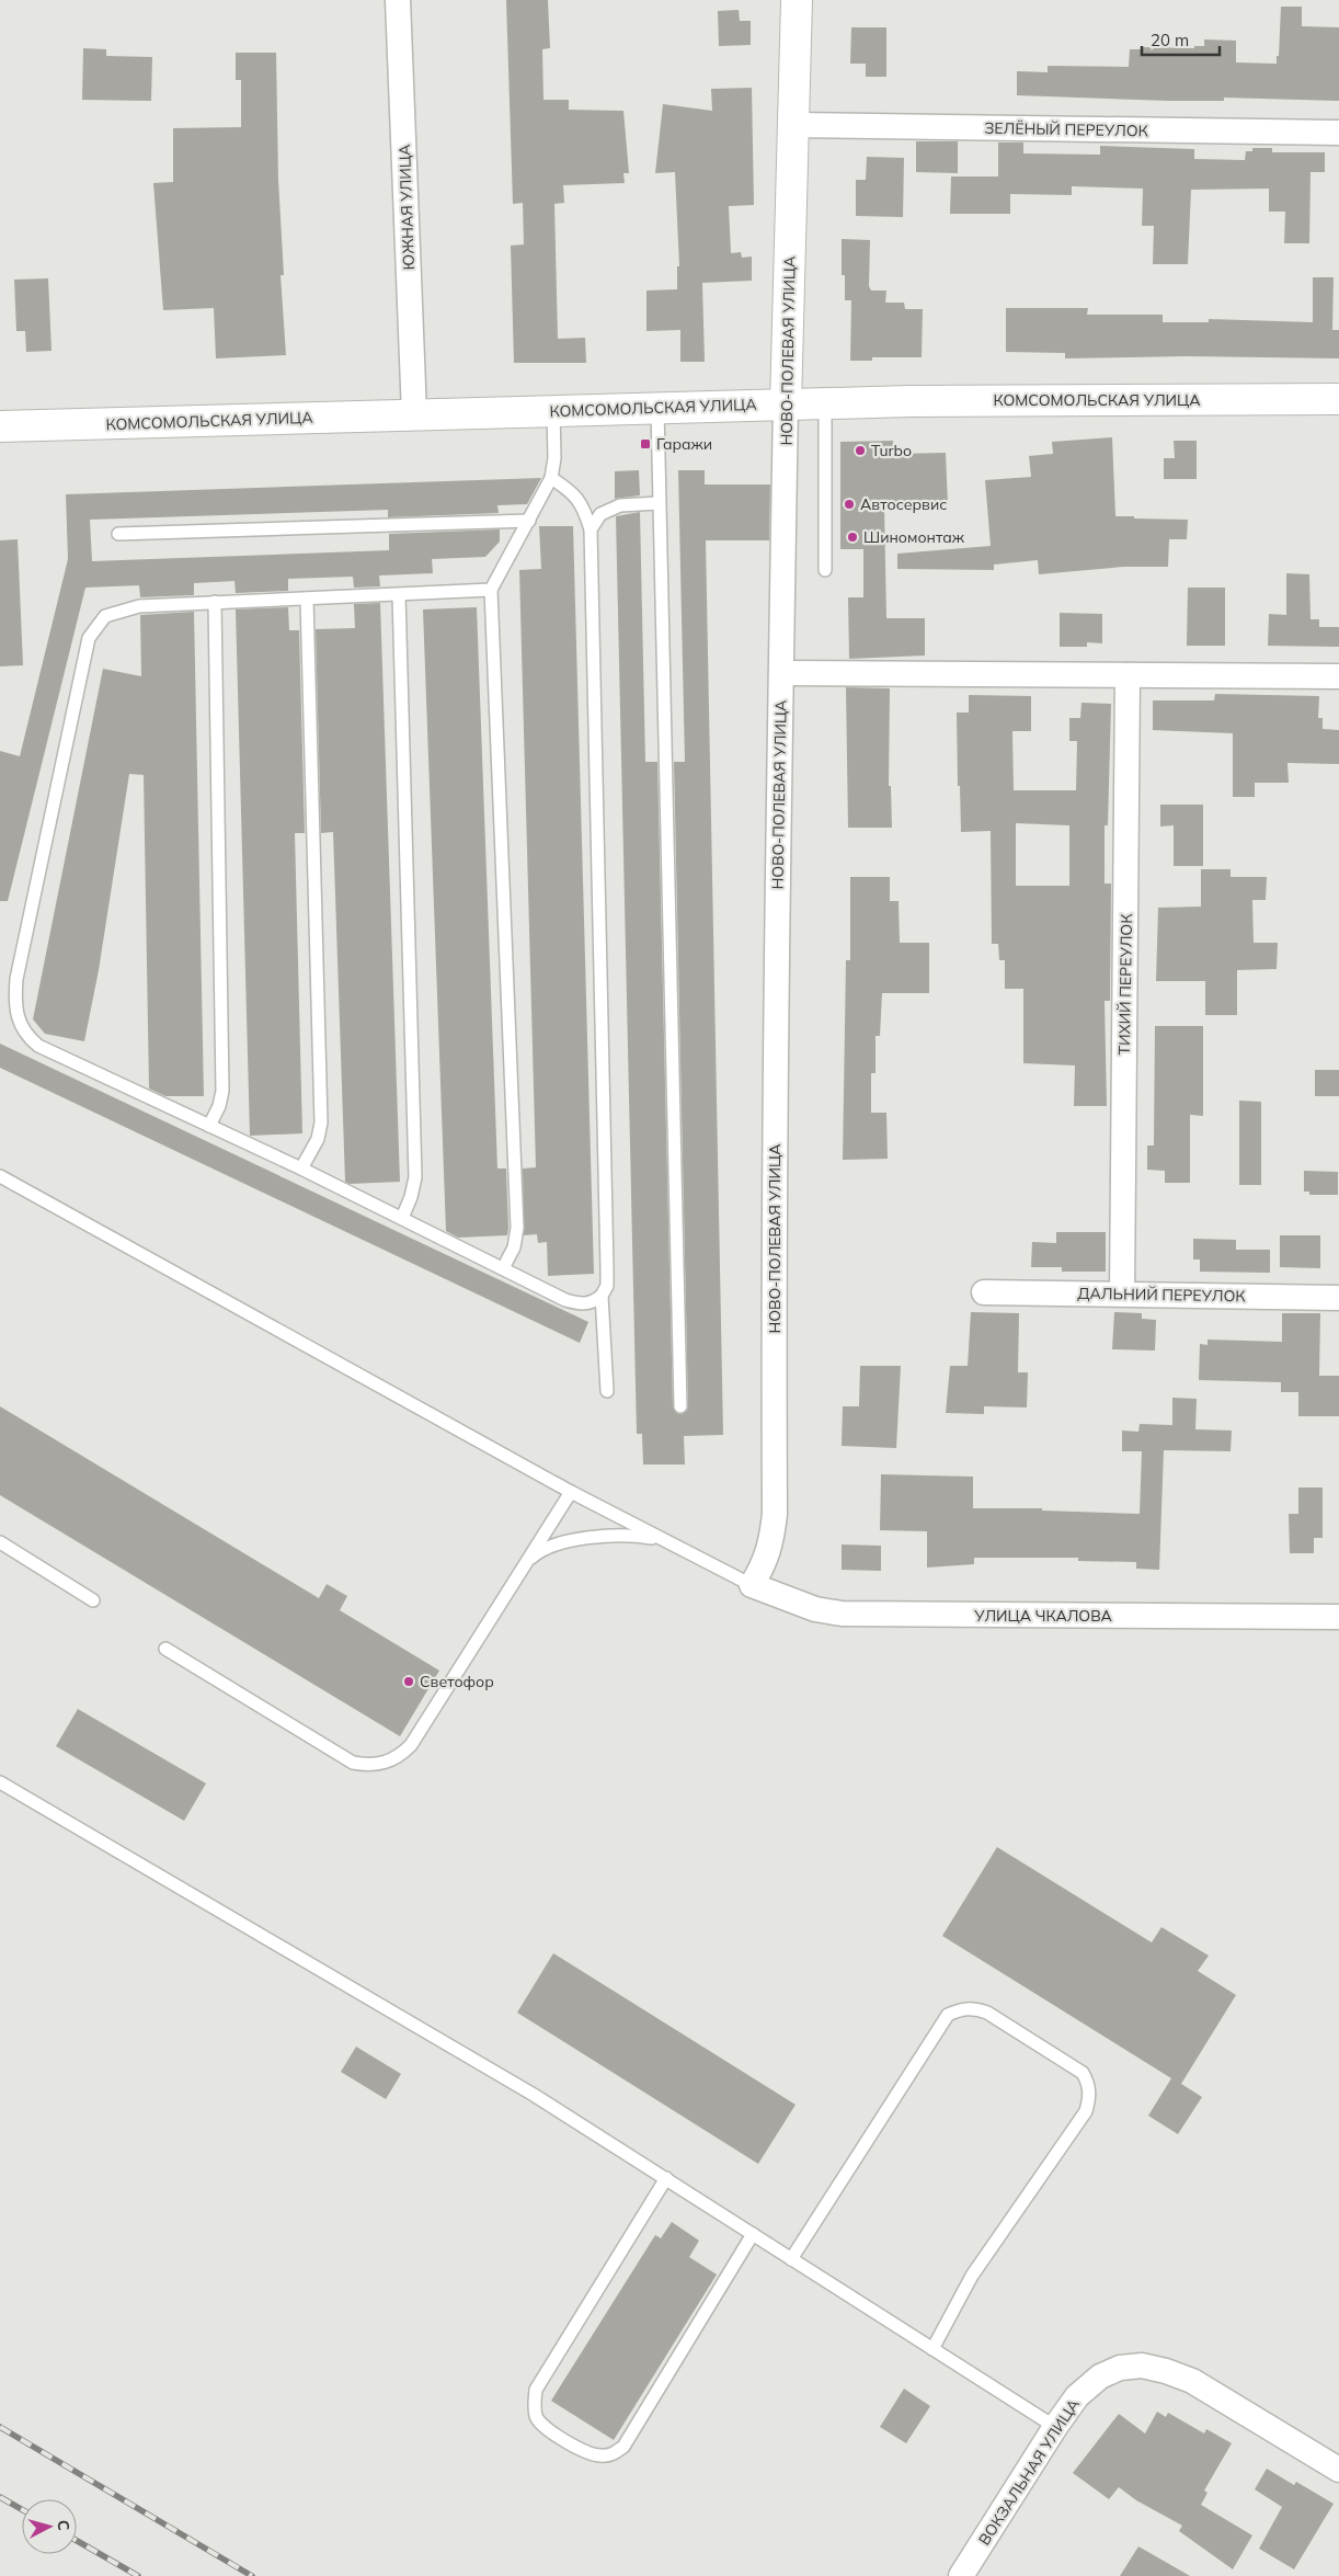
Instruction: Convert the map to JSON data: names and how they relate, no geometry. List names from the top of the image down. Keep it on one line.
{"streets":{"street":["ЗЕЛЁНЫЙ ПЕРЕУЛОК","ЮЖНАЯ УЛИЦА","НОВО-ПОЛЕВАЯ УЛИЦА","КОМСОМОЛЬСКАЯ УЛИЦА","ТИХИЙ ПЕРЕУЛОК","ДАЛЬНИЙ ПЕРЕУЛОК","УЛИЦА ЧКАЛОВА","ВОКЗАЛЬНАЯ УЛИЦА"]},"crossings":[["ЗЕЛЁНЫЙ ПЕРЕУЛОК","НОВО-ПОЛЕВАЯ УЛИЦА"],["ЮЖНАЯ УЛИЦА","КОМСОМОЛЬСКАЯ УЛИЦА"],["НОВО-ПОЛЕВАЯ УЛИЦА","КОМСОМОЛЬСКАЯ УЛИЦА"],["НОВО-ПОЛЕВАЯ УЛИЦА","УЛИЦА ЧКАЛОВА"],["ТИХИЙ ПЕРЕУЛОК","ДАЛЬНИЙ ПЕРЕУЛОК"]],"places":{"transit":["Гаражи"],"other":["Turbo","Автосервис","Шиномонтаж","Светофор"]},"scale_bar":"20 m","north":"right"}
